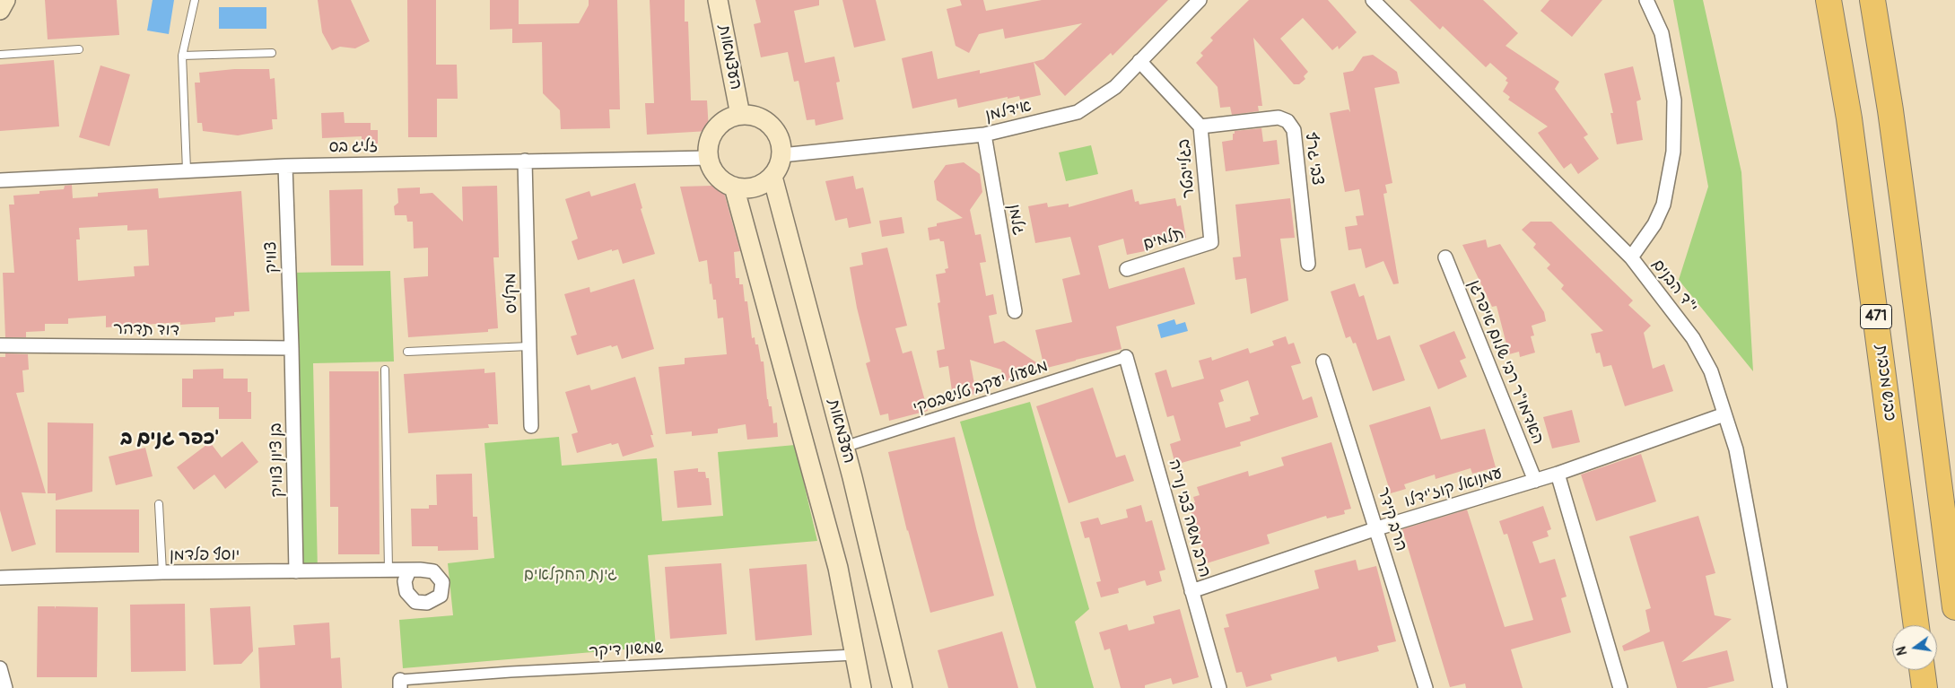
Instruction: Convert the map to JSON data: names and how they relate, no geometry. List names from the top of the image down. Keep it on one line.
{"streets":{"highway":["471","כביש מכבית"],"main road":["העצמאות"],"street":["אידלמן","זליג בס","צבי גרף","בגלייבטר","גלמן","תלמים","צוויק","י\"ד הבנים","מקליס","דוד תדהר","האדמו\"ר רבי שלום איפרגן","משעול יעקב טלישבסקי","בן ציון צוויק","עמנואל קוז'ידלו","הרב משה צבי נריה","הרב קידר","יוסף פלדמן","שמשון דיקר"]},"crossings":[["העצמאות","אידלמן"],["העצמאות","זליג בס"],["העצמאות","משעול יעקב טלישבסקי"],["אידלמן","זליג בס"],["אידלמן","בגלייבטר"],["אידלמן","גלמן"],["זליג בס","צוויק"],["זליג בס","מקליס"],["צבי גרף","בגלייבטר"],["בגלייבטר","תלמים"],["צוויק","דוד תדהר"],["צוויק","בן ציון צוויק"],["י\"ד הבנים","עמנואל קוז'ידלו"],["דוד תדהר","בן ציון צוויק"],["האדמו\"ר רבי שלום איפרגן","עמנואל קוז'ידלו"],["משעול יעקב טלישבסקי","הרב משה צבי נריה"],["בן ציון צוויק","יוסף פלדמן"],["עמנואל קוז'ידלו","הרב משה צבי נריה"],["עמנואל קוז'ידלו","הרב קידר"]],"districts":["כפר גנים ב'"],"parks":["גינת החקלאים"],"north":"left"}
